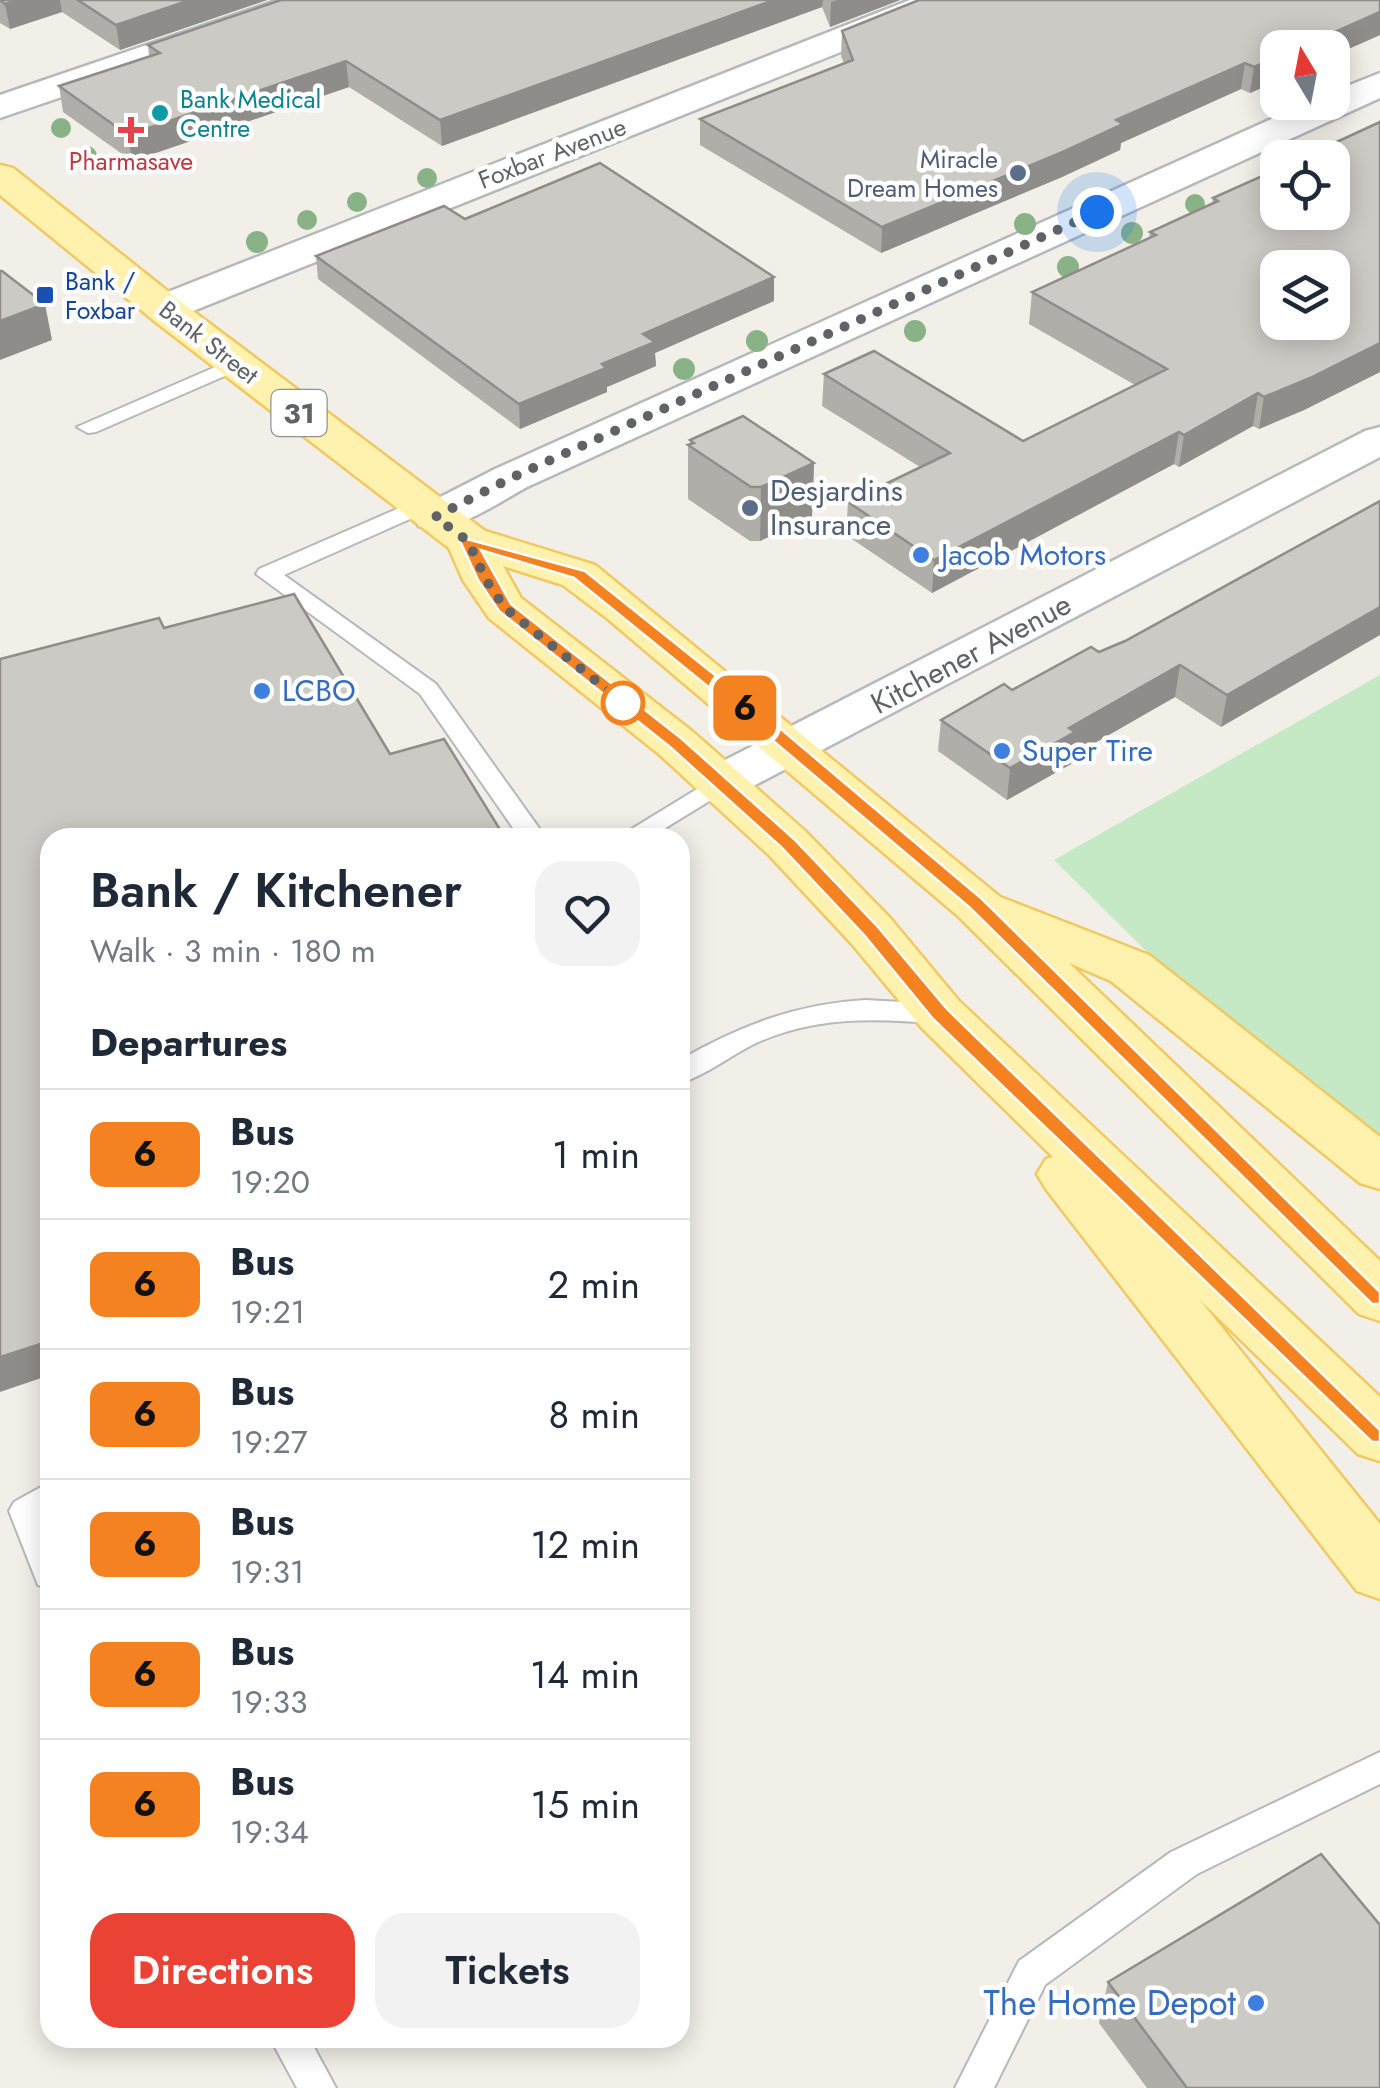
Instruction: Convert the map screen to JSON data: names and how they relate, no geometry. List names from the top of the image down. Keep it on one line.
{"streets":{"main road":["Bank Street","31"],"street":["Foxbar Avenue","Kitchener Avenue"]},"crossings":[["Foxbar Avenue","Bank Street"],["Bank Street","Kitchener Avenue"]],"places":{"other":["Bank Medical Centre","Miracle Dream Homes","Desjardins Insurance","Jacob Motors","LCBO","Super Tire","The Home Depot"],"health":["Pharmasave"],"transit":["Bank / Foxbar"]},"lines":["bus line 6"],"north":"top","page":{"on_map":"6","heading":[["Bank / Kitchener","Walk · 3 min · 180 m"],"Departures"],"list":[{"mark":"6","name":"Bus","note":"19:20","value":"1 min"},{"mark":"6","name":"Bus","note":"19:21","value":"2 min"},{"mark":"6","name":"Bus","note":"19:27","value":"8 min"},{"mark":"6","name":"Bus","note":"19:31","value":"12 min"},{"mark":"6","name":"Bus","note":"19:33","value":"14 min"},{"mark":"6","name":"Bus","note":"19:34","value":"15 min"}],"buttons":["Directions","Tickets"]}}
